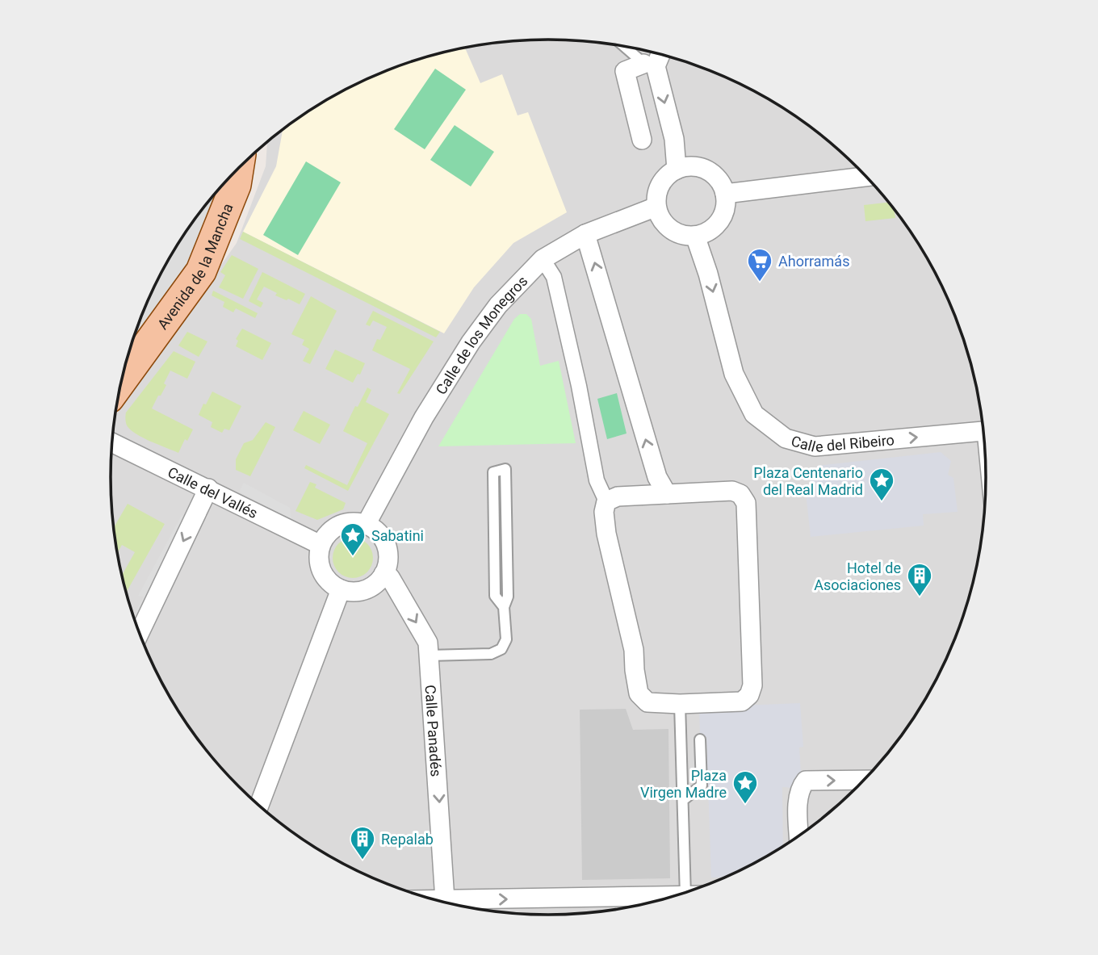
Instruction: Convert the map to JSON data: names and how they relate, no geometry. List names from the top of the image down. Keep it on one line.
{"streets":{"main road":["Avenida de la Mancha"],"street":["Calle de los Monegros","Calle del Ribeiro","Calle del Vallés","Calle Panadés"]},"crossings":[["Calle de los Monegros","Calle del Ribeiro"],["Calle de los Monegros","Calle del Vallés"],["Calle de los Monegros","Calle Panadés"],["Calle del Vallés","Calle Panadés"]],"one_way":["Calle del Ribeiro","Calle Panadés"],"places":{"supermarket":["Ahorramás"],"place":["Plaza Centenario del Real Madrid","Sabatini","Plaza Virgen Madre"],"building":["Hotel de Asociaciones","Repalab"]}}
